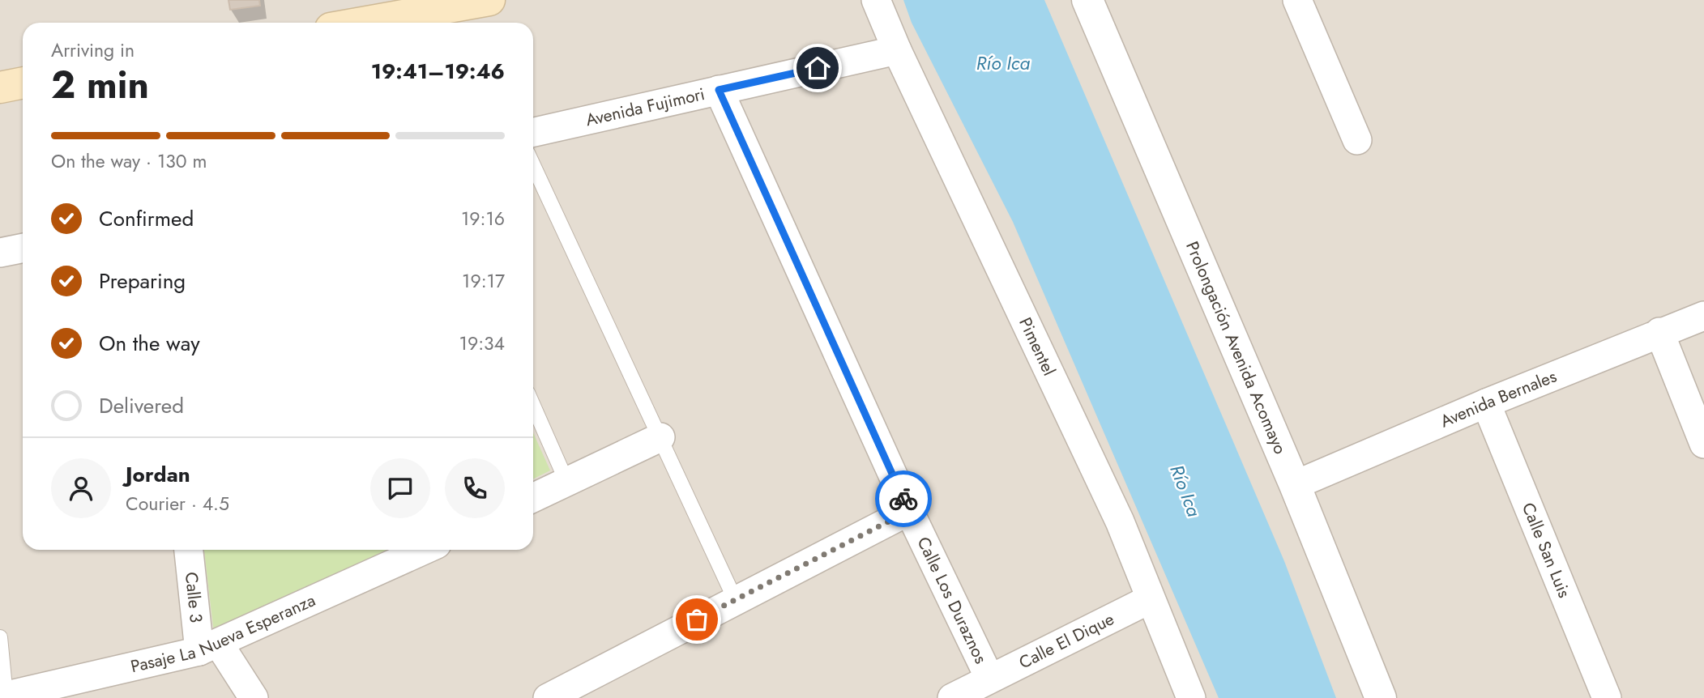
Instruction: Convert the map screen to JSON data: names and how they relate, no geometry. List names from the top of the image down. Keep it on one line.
{"streets":{"street":["Avenida Fujimori","Pimentel","Prolongación Avenida Acomayo","Avenida Bernales","Calle San Luis","Calle 3","Calle Los Duraznos","Pasaje La Nueva Esperanza","Calle El Dique"]},"crossings":[["Avenida Fujimori","Pimentel"],["Avenida Fujimori","Calle Los Duraznos"],["Pimentel","Calle El Dique"],["Prolongación Avenida Acomayo","Avenida Bernales"],["Avenida Bernales","Calle San Luis"],["Calle 3","Pasaje La Nueva Esperanza"],["Calle Los Duraznos","Calle El Dique"]],"water":["Río Ica"],"page":{"heading":["2 min","Arriving in","19:41–19:46"],"panel":["Jordan","Courier · 4.5"],"bar":"On the way · 130 m","list":[["Confirmed","19:16"],["Preparing","19:17"],["On the way","19:34"],"Delivered"]}}
